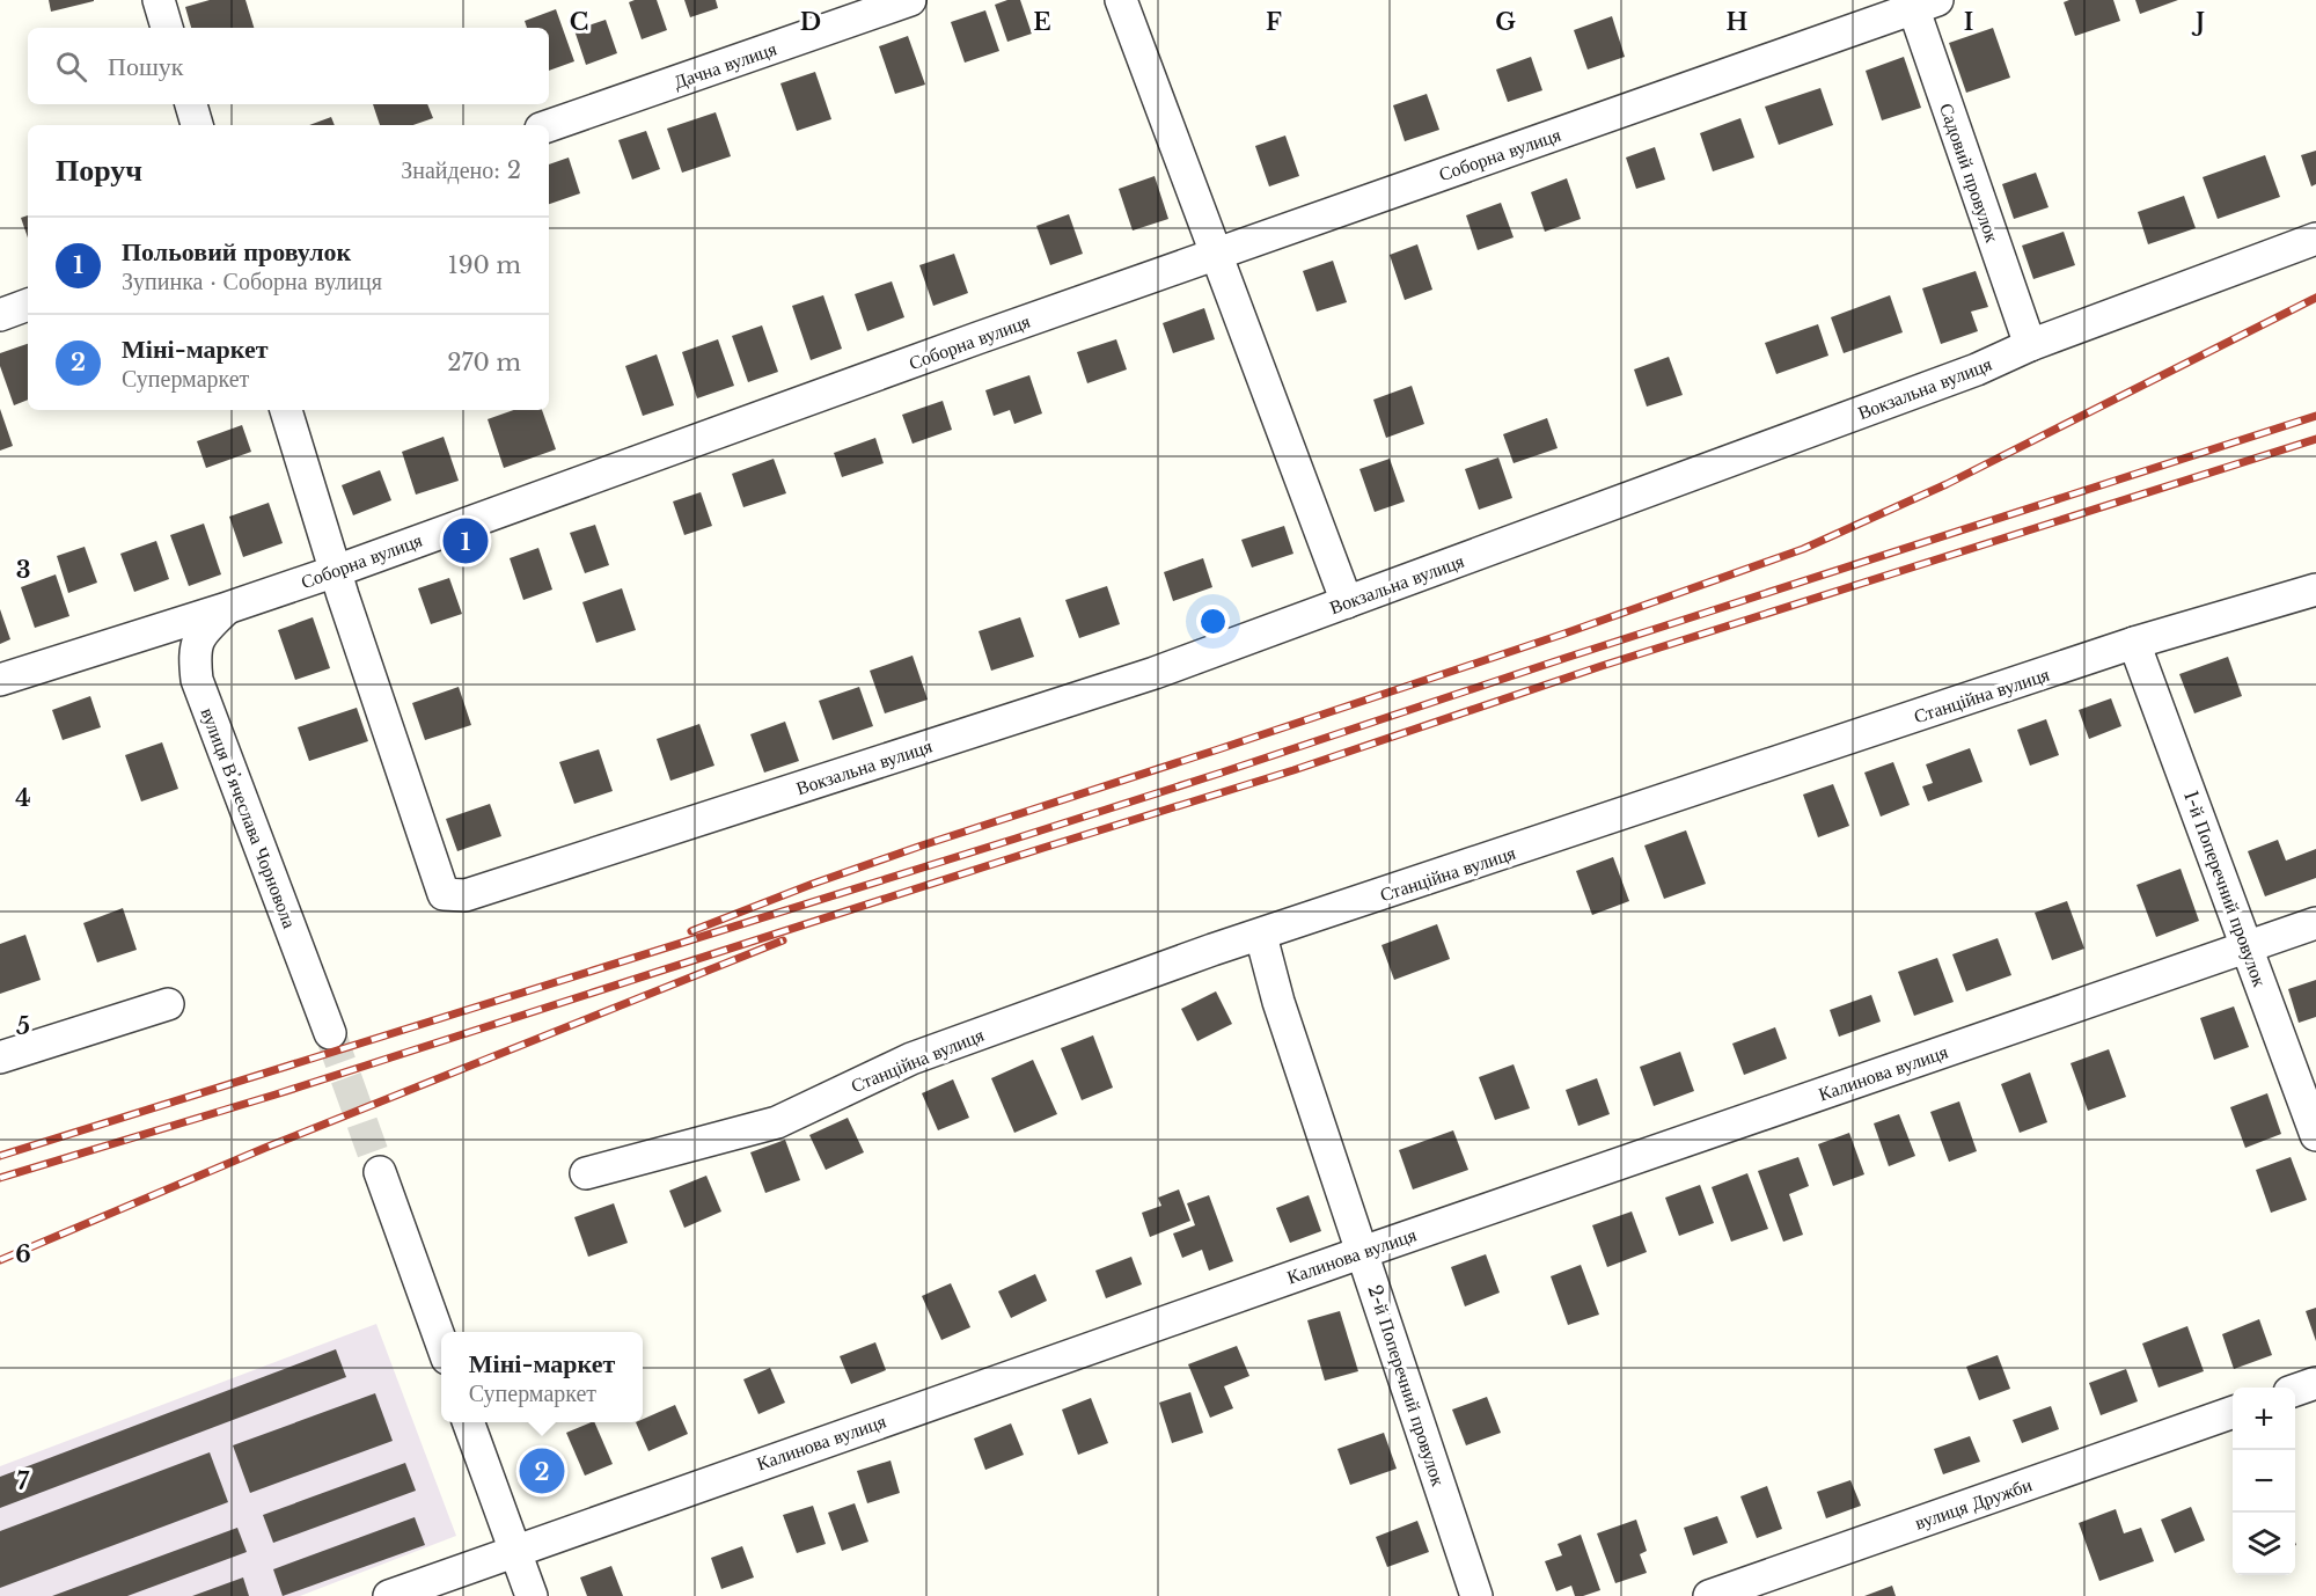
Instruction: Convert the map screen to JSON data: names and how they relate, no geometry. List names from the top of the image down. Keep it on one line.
{"streets":{"street":["Дачна вулиця","Соборна вулиця","Садовий провулок","Вокзальна вулиця","Станційна вулиця","вулиця Вʼячеслава Чорновола","1-й Поперечний провулок","Калинова вулиця","2-й Поперечний провулок","вулиця Дружби"]},"crossings":[["Соборна вулиця","Садовий провулок"],["Соборна вулиця","Вокзальна вулиця"],["Соборна вулиця","вулиця Вʼячеслава Чорновола"],["Садовий провулок","Вокзальна вулиця"],["Станційна вулиця","1-й Поперечний провулок"],["Станційна вулиця","2-й Поперечний провулок"],["1-й Поперечний провулок","Калинова вулиця"],["Калинова вулиця","2-й Поперечний провулок"]],"page":{"search":"Пошук","heading":["Поруч","Знайдено: 2"],"list":[{"mark":"1","name":"Польовий провулок","note":"Зупинка · Соборна вулиця","value":"190 m"},{"mark":"2","name":"Міні-маркет","note":"Супермаркет","value":"270 m"}],"pins":["1","2"],"popup":["Міні-маркет","Супермаркет"],"map_buttons":["+","−"]},"grid":{"columns":["C","D","E","F","G","H","I","J"],"rows":["3","4","5","6","7"]}}
